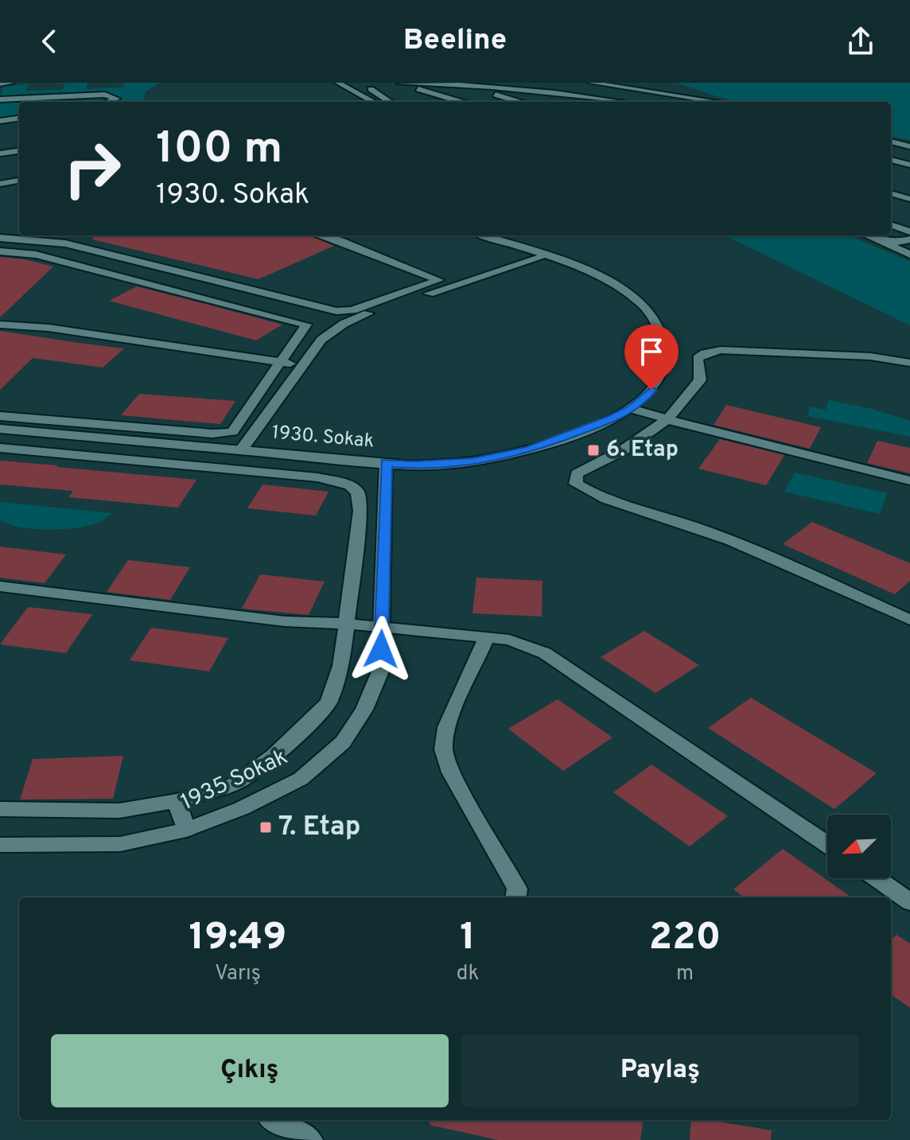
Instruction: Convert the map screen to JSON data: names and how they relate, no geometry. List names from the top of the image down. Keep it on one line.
{"streets":{"street":["1930. Sokak","1935 Sokak"]},"crossings":[["1930. Sokak","1935 Sokak"]],"places":{"transit":["6. Etap","7. Etap"]},"north":"bottom left","page":{"header":"Beeline","turn":["100 m","1930. Sokak"],"eta":["19:49","Varış","1","dk","220","m"],"buttons":["Çıkış","Paylaş"]}}
